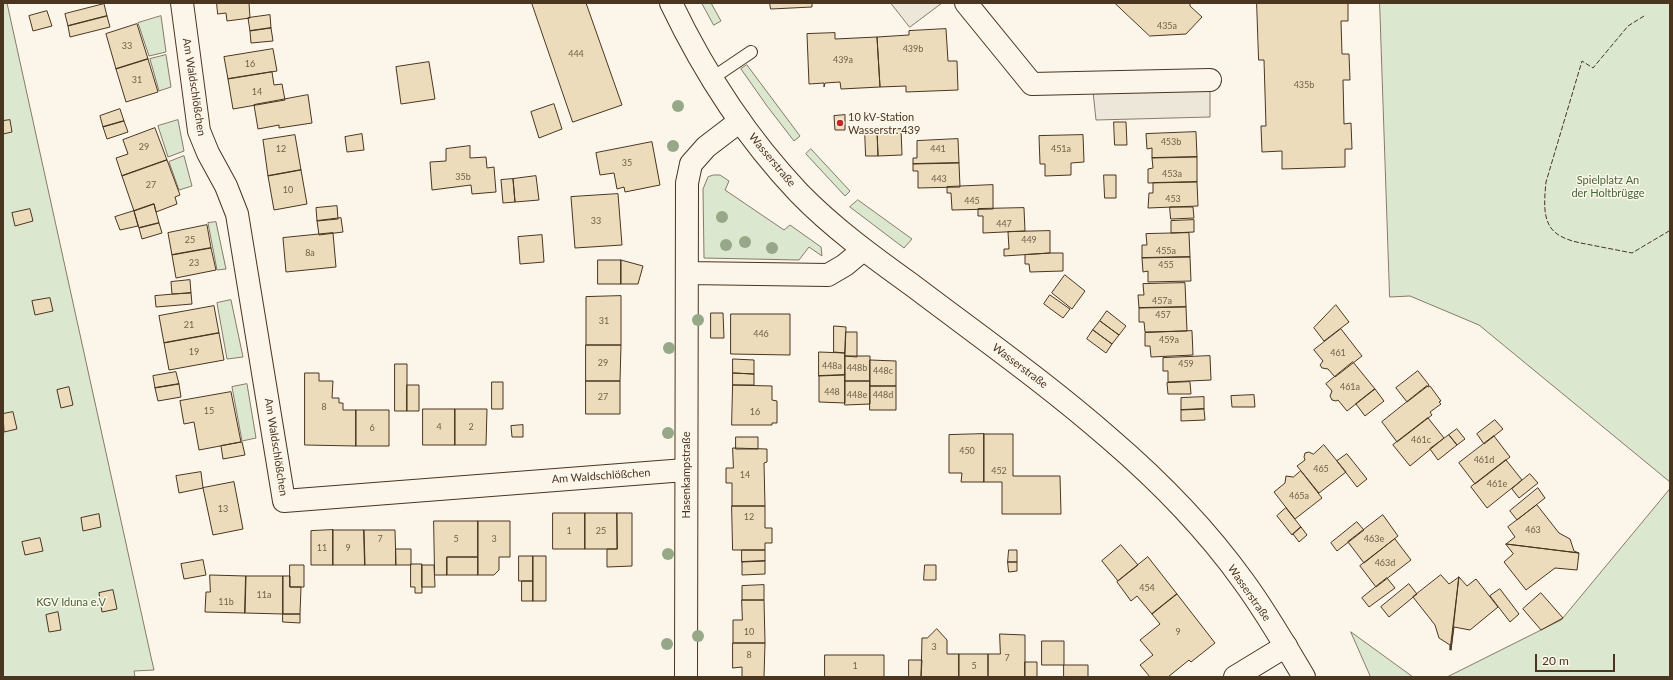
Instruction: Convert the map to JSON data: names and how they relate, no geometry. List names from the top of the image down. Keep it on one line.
{"streets":{"street":["Am Waldschlößchen","Wasserstraße","Hasenkampstraße"]},"crossings":[["Am Waldschlößchen","Hasenkampstraße"],["Wasserstraße","Hasenkampstraße"]],"parks":["Spielplatz An der Holtbrügge","KGV Iduna e.V"],"places":["10 kV-Station Wasserstr. 439"],"house_numbers":["435a","33","439b","444","439a","16","31","435b","14","453b","29","12","441","451a","35","453a","35b","443","27","10","453","445","33","447","25","449","455a","8a","23","455","457a","457","31","21","446","459a","19","461","29","459","448a","448b","448c","461a","448","448e","448d","27","8","15","16","4","2","6","461c","450","461d","465","452","14","461e","465a","13","12","463","1","25","7","5","3","463e","11","9","463d","454","11a","11b","10","9","3","8","7","1","5"],"scale_bar":"20 m"}
